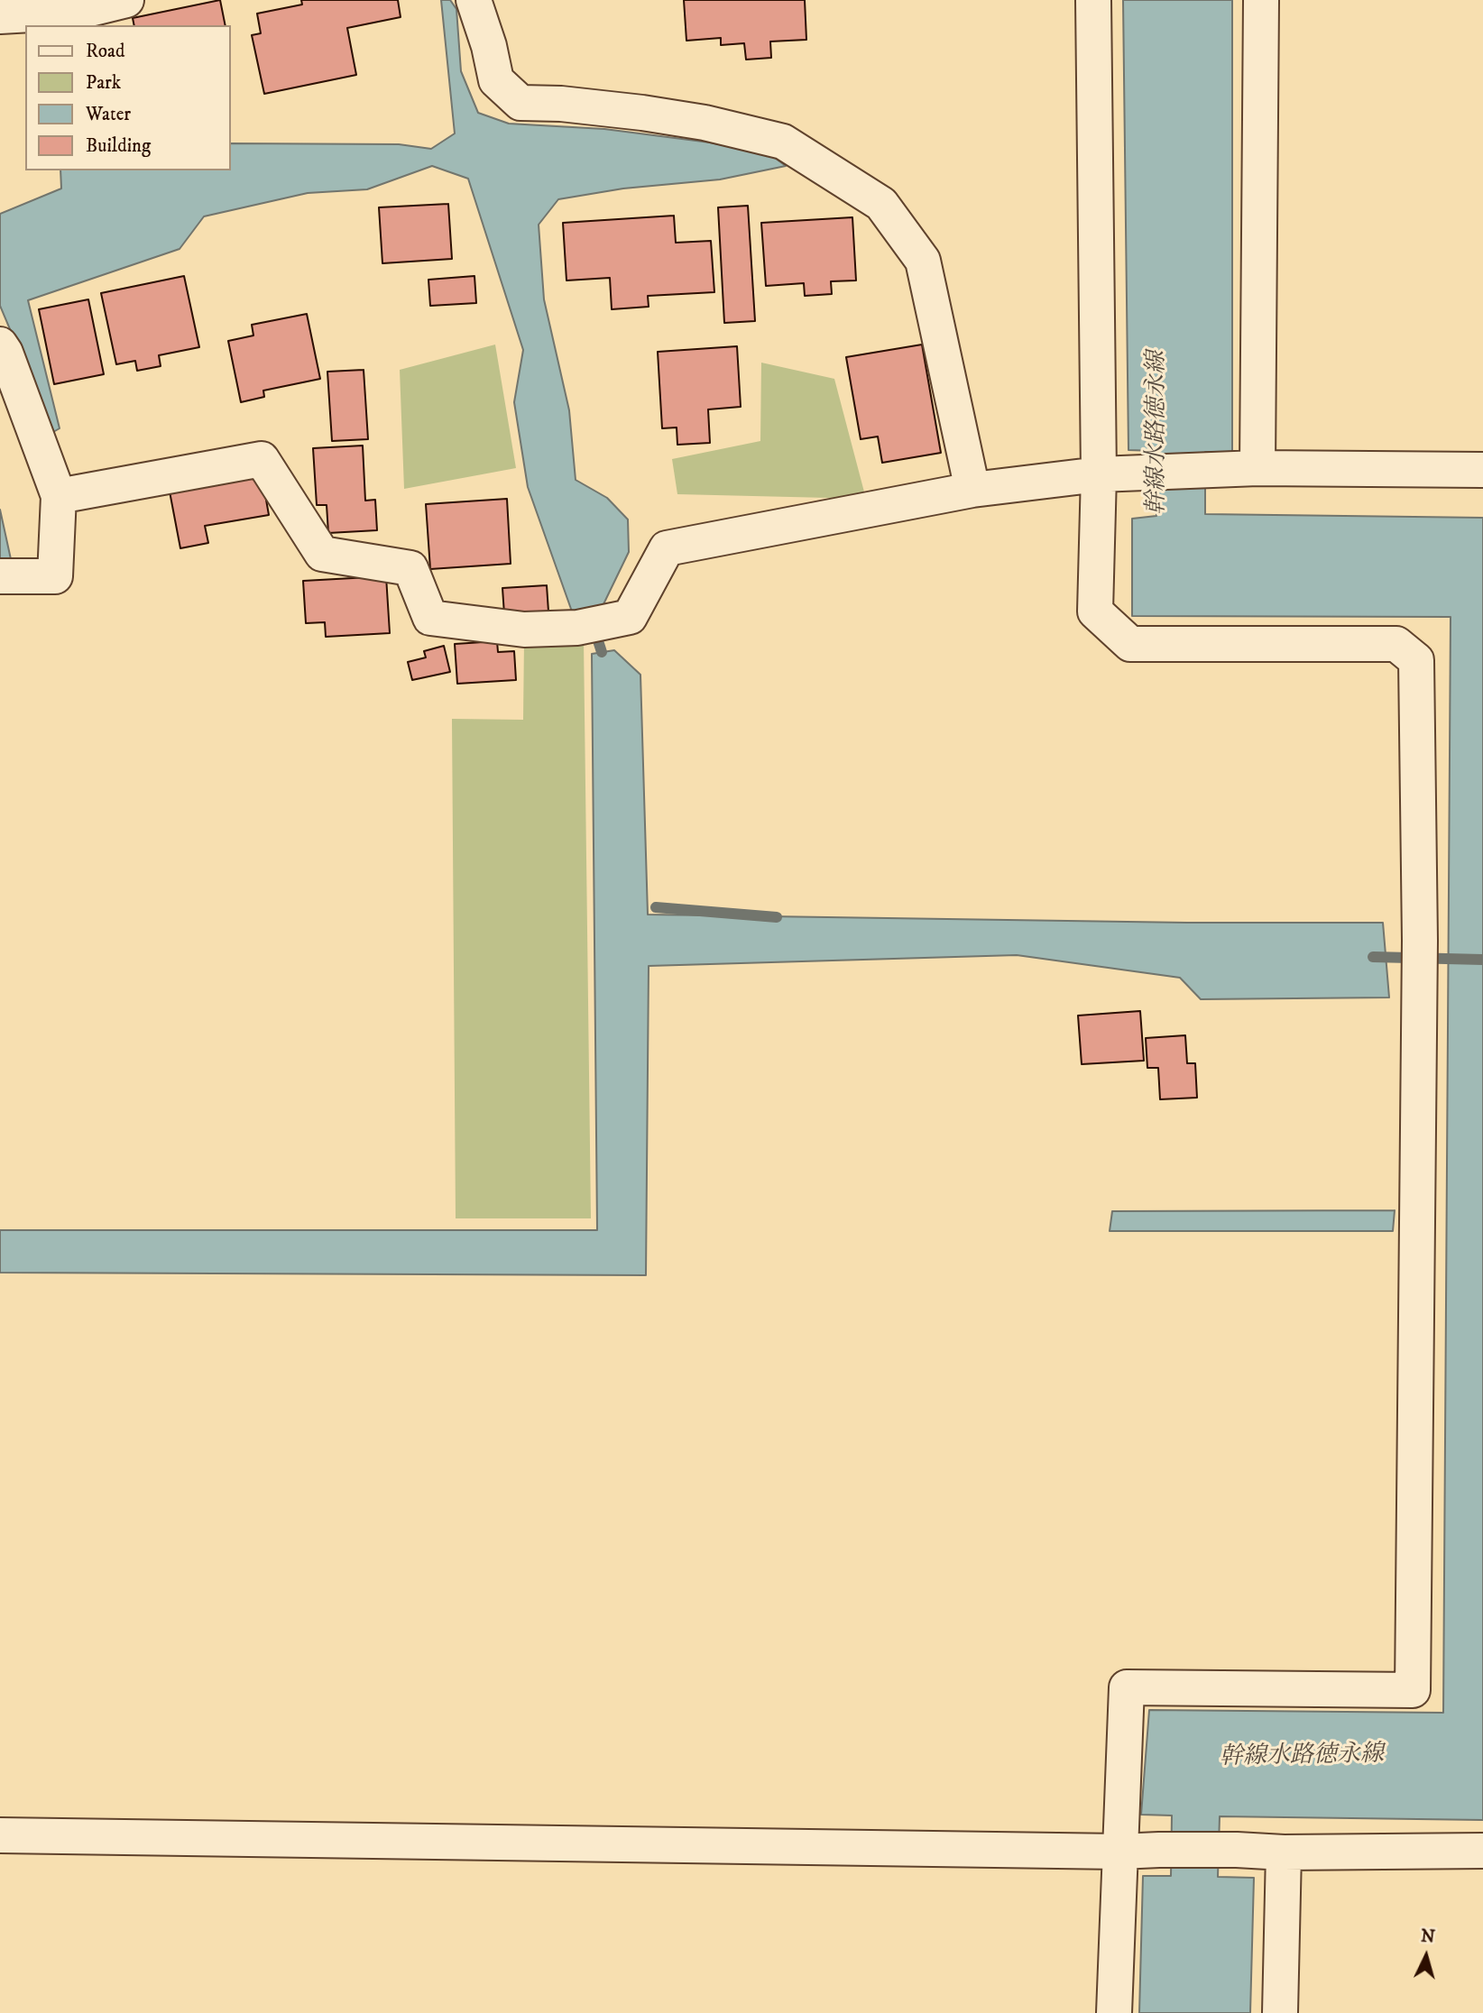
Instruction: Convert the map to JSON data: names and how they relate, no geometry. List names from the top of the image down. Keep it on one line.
{"water":["幹線水路徳永線"],"legend":["Road","Park","Water","Building"],"north":"top"}
